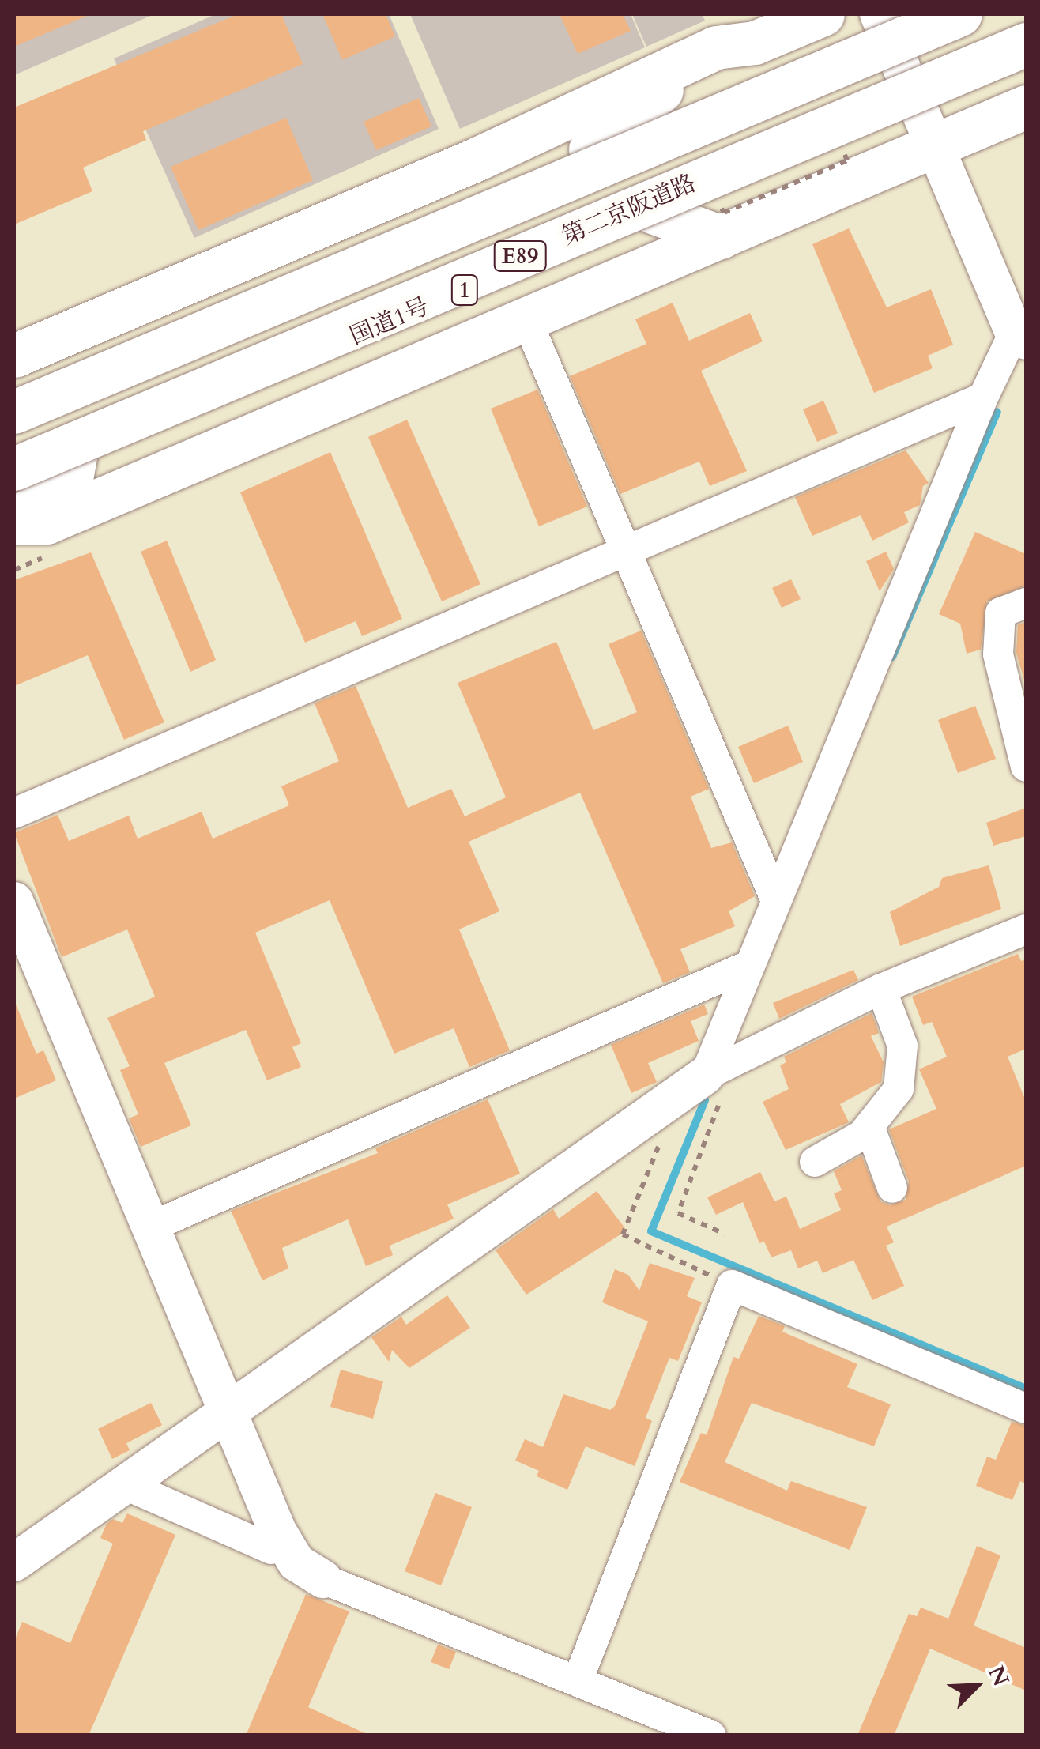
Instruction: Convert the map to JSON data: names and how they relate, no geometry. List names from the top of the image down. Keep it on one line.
{"streets":{"highway":["第二京阪道路","E89","1","国道1号"]},"crossings":[["第二京阪道路","国道1号"]],"north":"top right"}
